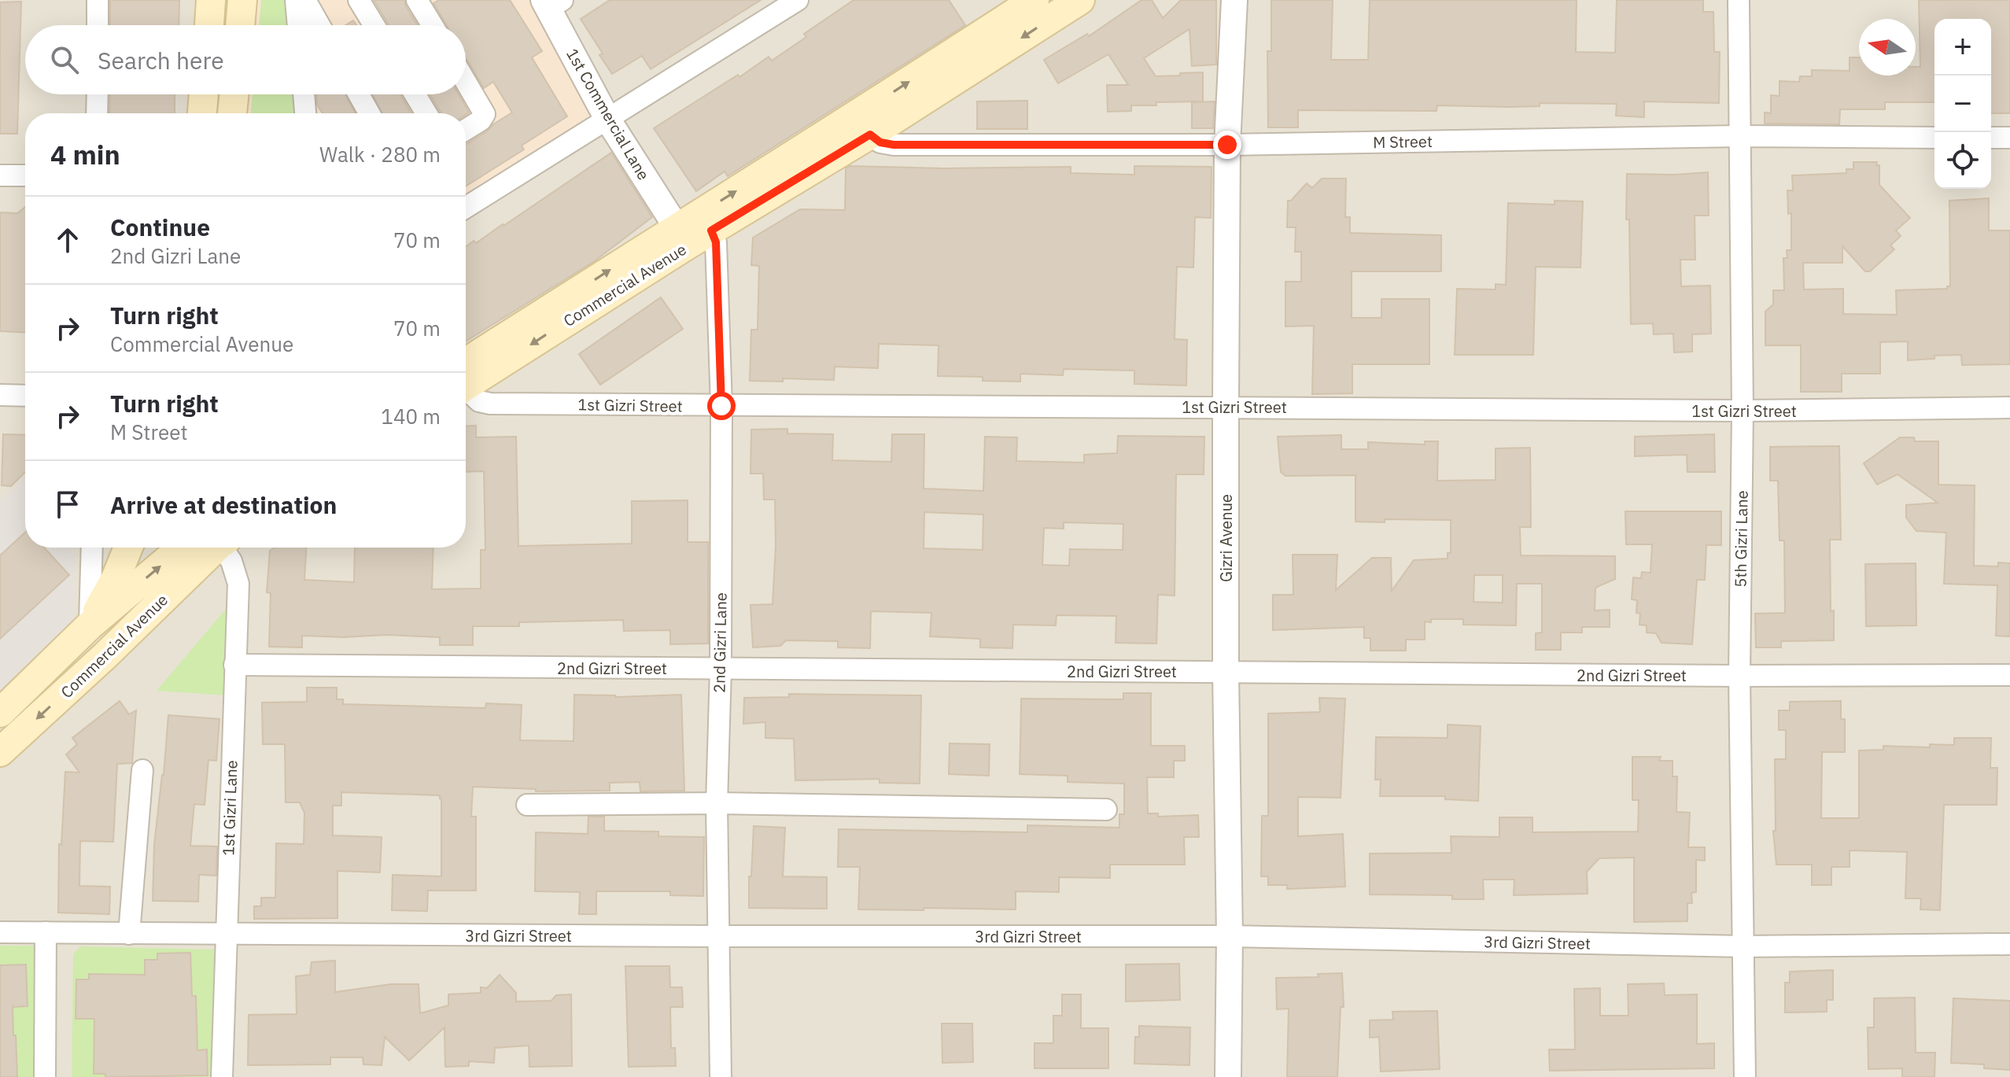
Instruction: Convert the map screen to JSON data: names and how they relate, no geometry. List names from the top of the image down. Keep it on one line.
{"streets":{"main road":["Commercial Avenue"],"street":["1st Commercial Lane","M Street","1st Gizri Street","Gizri Avenue","5th Gizri Lane","2nd Gizri Lane","2nd Gizri Street","1st Gizri Lane","3rd Gizri Street"]},"crossings":[["1st Commercial Lane","Commercial Avenue"],["M Street","Commercial Avenue"],["M Street","Gizri Avenue"],["M Street","5th Gizri Lane"],["Commercial Avenue","2nd Gizri Lane"],["1st Gizri Street","Gizri Avenue"],["1st Gizri Street","5th Gizri Lane"],["1st Gizri Street","2nd Gizri Lane"],["Gizri Avenue","2nd Gizri Street"],["Gizri Avenue","3rd Gizri Street"],["5th Gizri Lane","2nd Gizri Street"],["5th Gizri Lane","3rd Gizri Street"],["2nd Gizri Lane","2nd Gizri Street"],["2nd Gizri Lane","3rd Gizri Street"],["2nd Gizri Street","1st Gizri Lane"],["1st Gizri Lane","3rd Gizri Street"]],"north":"left","page":{"map_buttons":["+","−"],"search":"Search here","heading":["4 min","Walk · 280 m"],"list":[["Continue","2nd Gizri Lane","70 m"],["Turn right","Commercial Avenue","70 m"],["Turn right","M Street","140 m"],"Arrive at destination"]}}
